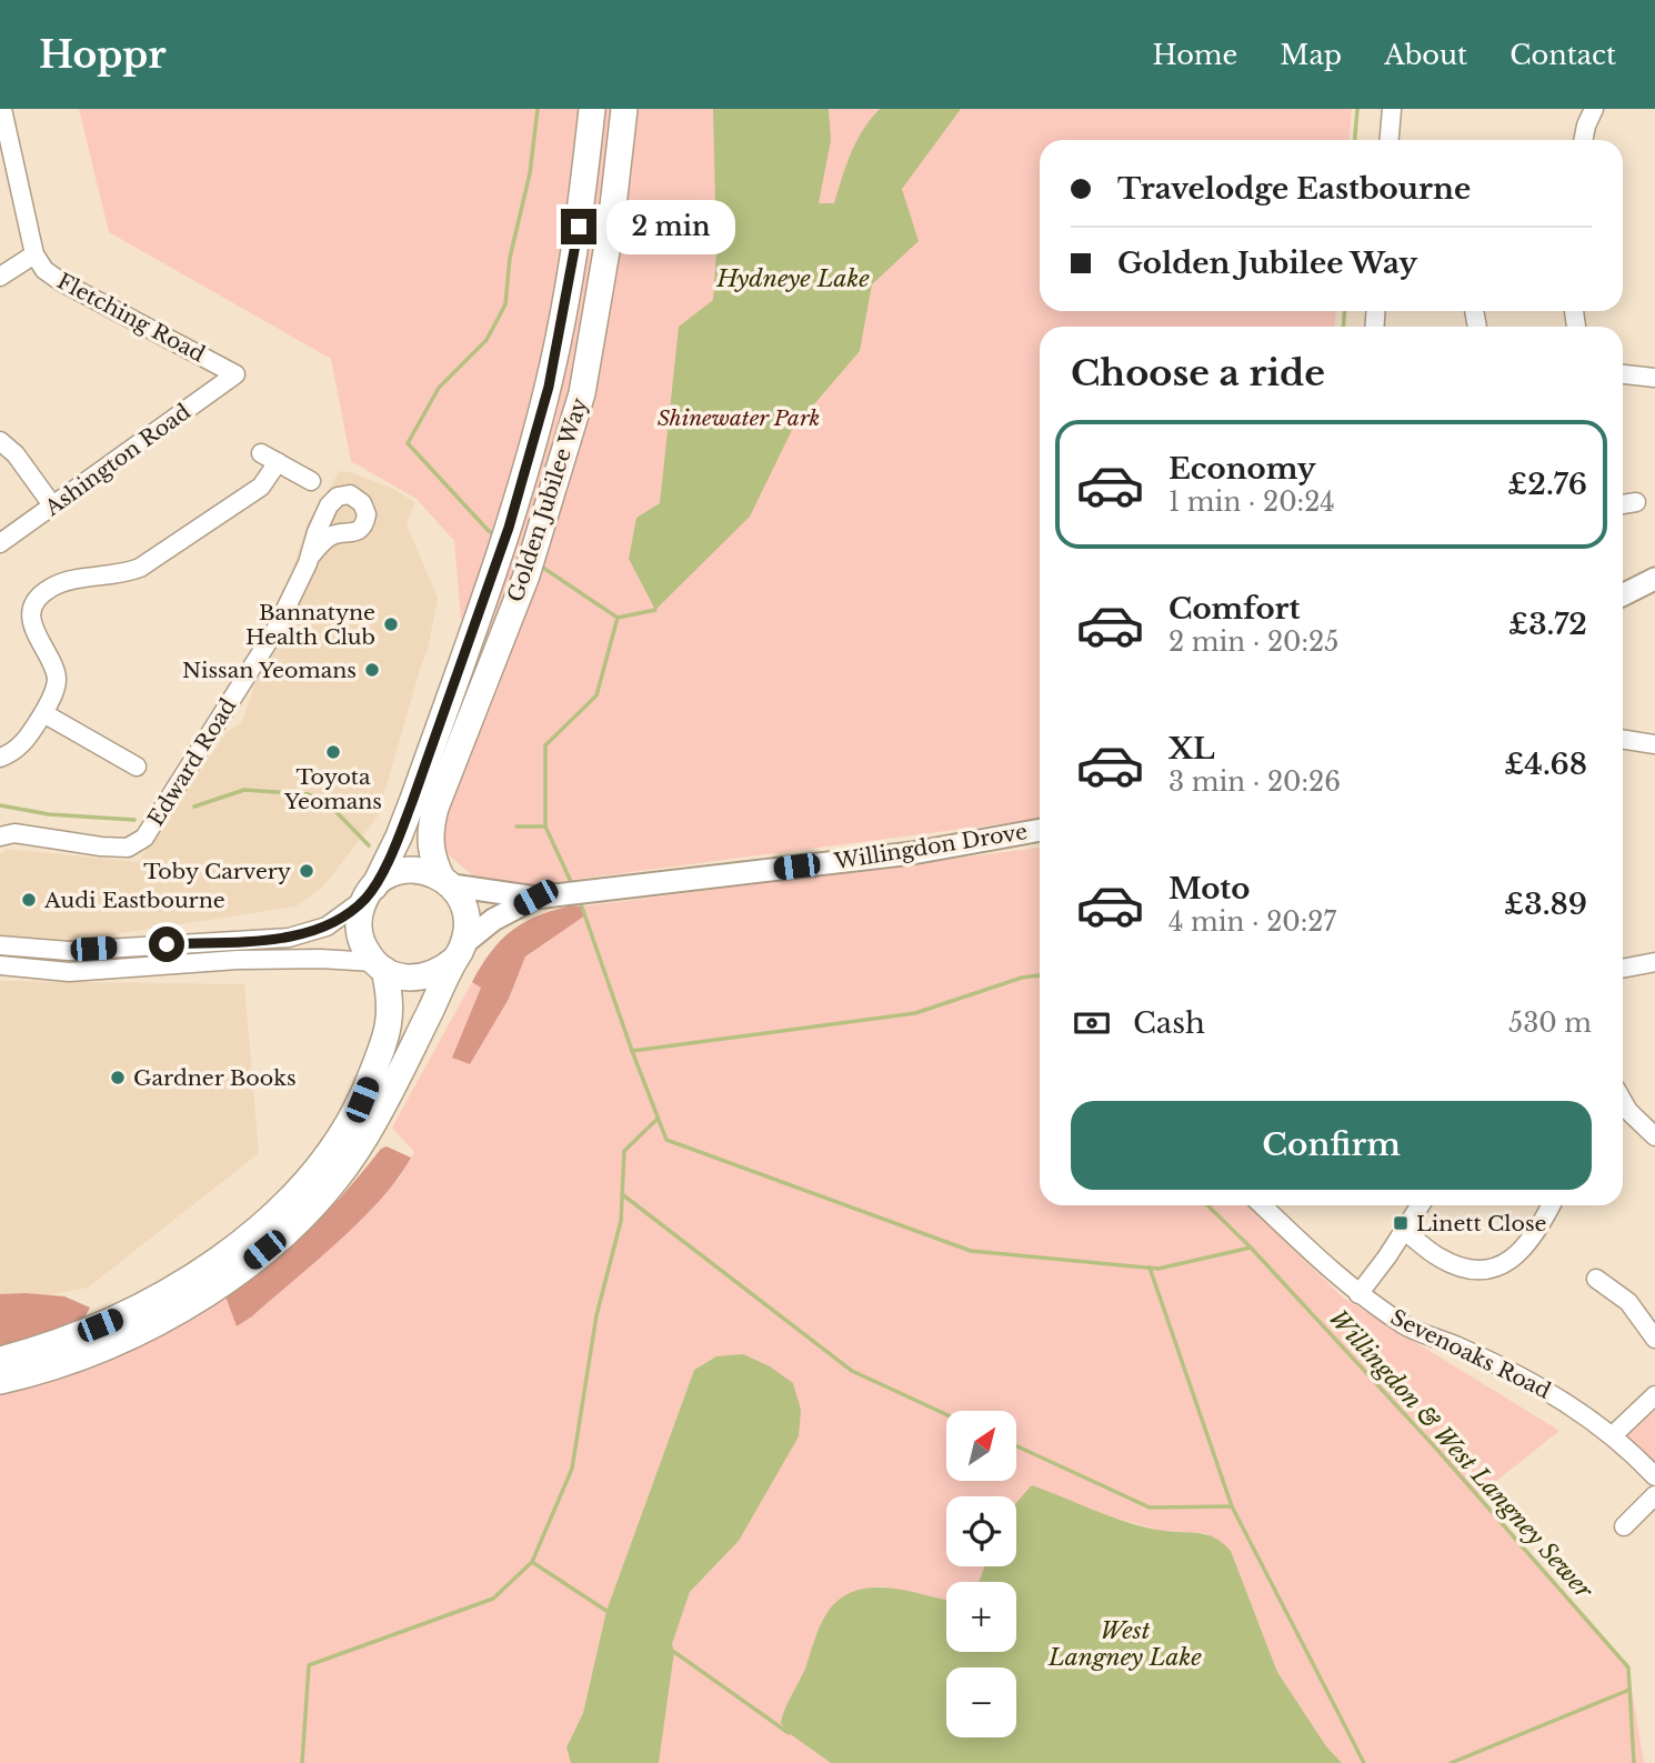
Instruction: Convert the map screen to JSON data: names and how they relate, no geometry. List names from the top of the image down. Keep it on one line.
{"streets":{"highway":["Golden Jubilee Way"],"main road":["Willingdon Drove"],"street":["Fletching Road","Ashington Road","Edward Road","Sevenoaks Road"]},"crossings":[["Fletching Road","Ashington Road"],["Golden Jubilee Way","Willingdon Drove"]],"water":["Hydneye Lake","Willingdon & West Langney Sewer","West Langney Lake"],"parks":["Shinewater Park"],"places":{"other":["Bannatyne Health Club","Nissan Yeomans","Toyota Yeomans","Toby Carvery","Audi Eastbourne","Gardner Books"],"transit":["Linett Close"]},"north":"top right","page":{"header":"Hoppr","nav":["Home","Map","About","Contact"],"banner":["Travelodge Eastbourne","Golden Jubilee Way"],"bubble":"2 min","heading":"Choose a ride","list":[{"name":"Economy","note":"1 min · 20:24","value":"£2.76"},{"name":"Comfort","note":"2 min · 20:25","value":"£3.72"},{"name":"XL","note":"3 min · 20:26","value":"£4.68"},{"name":"Moto","note":"4 min · 20:27","value":"£3.89"}],"pay":["Cash","530 m"],"buttons":"Confirm","map_buttons":["+","−"]}}
